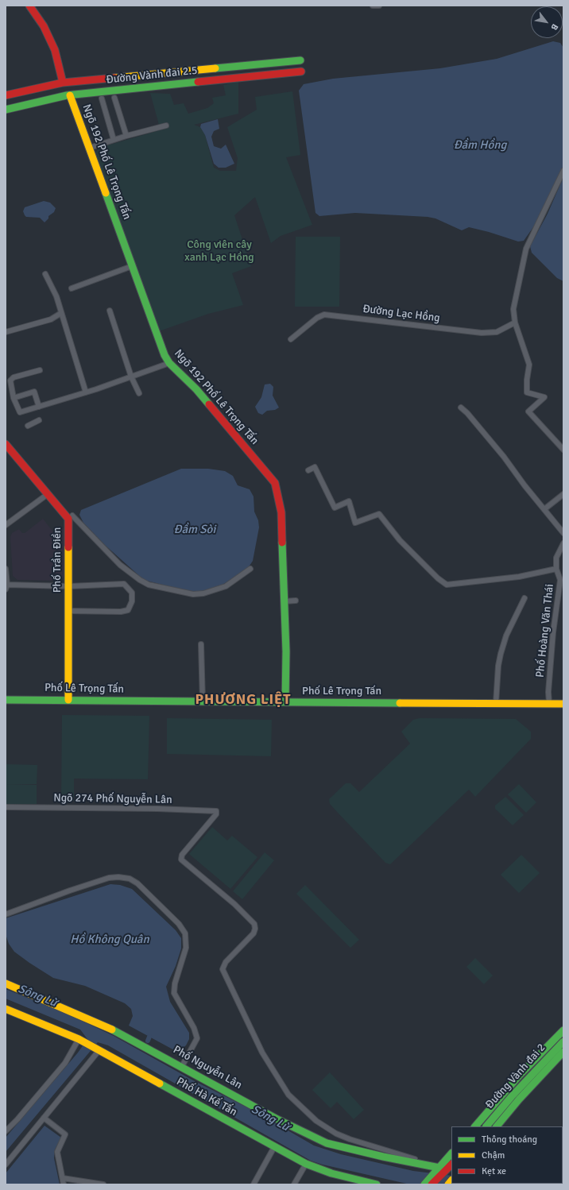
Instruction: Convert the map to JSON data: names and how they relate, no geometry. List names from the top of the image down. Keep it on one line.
{"streets":{"main road":["Đường Vành đai 2.5","Ngõ 192 Phố Lê Trọng Tấn","Phố Trần Điền","Phố Lê Trọng Tấn","Phố Nguyễn Lân","Đường Vành đai 2","Phố Hà Kế Tấn"],"street":["Đường Lạc Hồng","Phố Hoàng Văn Thái","Ngõ 274 Phố Nguyễn Lân"]},"crossings":[["Đường Vành đai 2.5","Ngõ 192 Phố Lê Trọng Tấn"],["Ngõ 192 Phố Lê Trọng Tấn","Phố Lê Trọng Tấn"],["Phố Trần Điền","Phố Lê Trọng Tấn"],["Phố Hoàng Văn Thái","Phố Lê Trọng Tấn"],["Ngõ 274 Phố Nguyễn Lân","Phố Nguyễn Lân"]],"districts":["PHƯƠNG LIỆT"],"water":["Đầm Hồng","Đầm Sòi","Hồ Không Quân","Sông Lừ"],"parks":["Công viên cây xanh Lạc Hồng"],"legend":["Thông thoáng","Chậm","Kẹt xe"],"north":"bottom right"}
